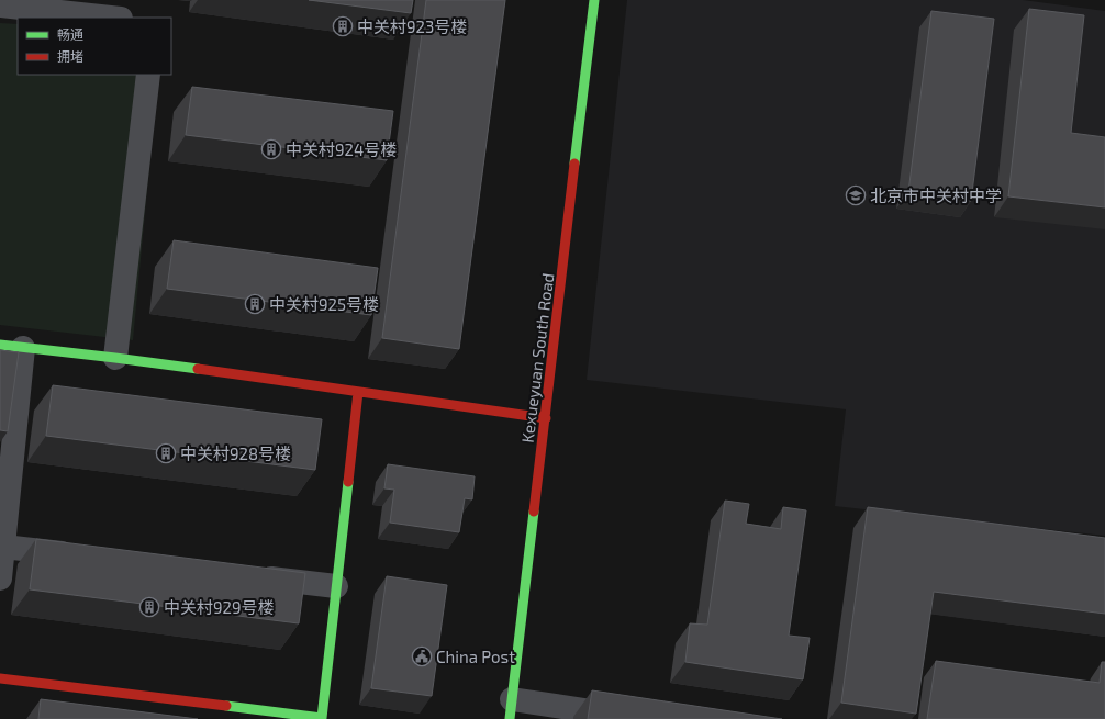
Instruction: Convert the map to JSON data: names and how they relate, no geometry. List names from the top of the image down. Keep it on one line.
{"streets":{"street":["Kexueyuan South Road"]},"places":{"building":["中关村923号楼","中关村924号楼","中关村925号楼","中关村928号楼","中关村929号楼"],"school or university":["北京市中关村中学"],"public building":["China Post"]},"legend":["畅通","拥堵"]}
